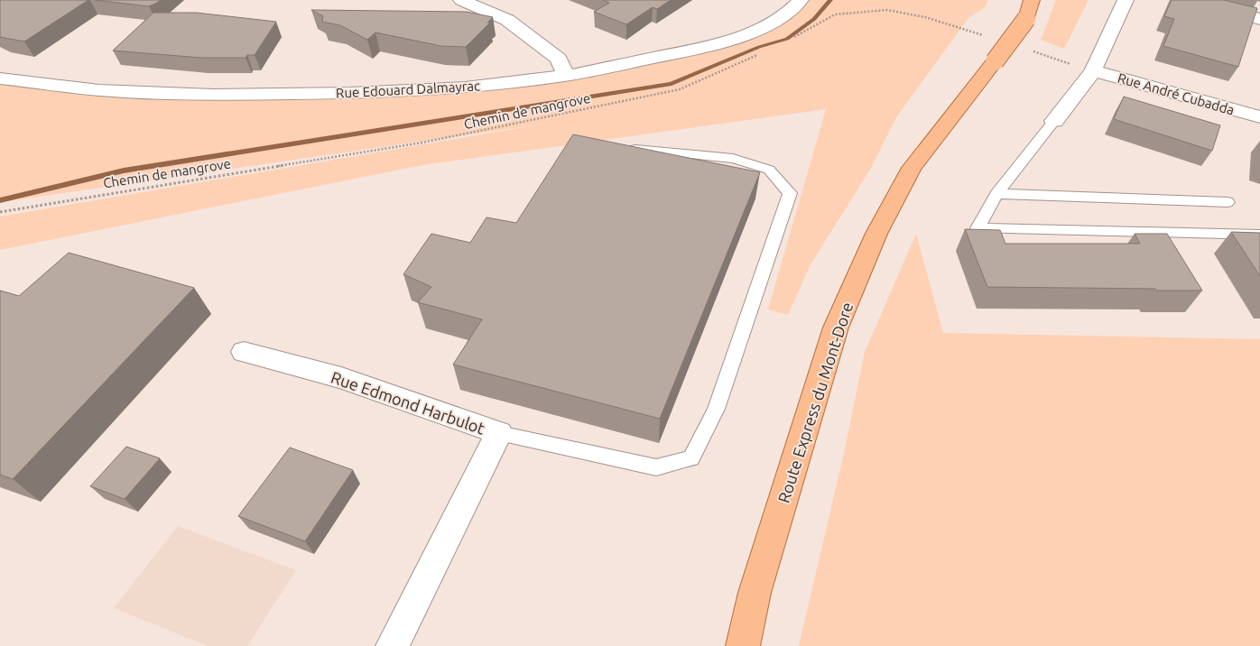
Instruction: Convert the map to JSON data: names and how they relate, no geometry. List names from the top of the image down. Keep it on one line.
{"streets":{"main road":["Route Express du Mont-Dore"],"street":["Rue Edouard Dalmayrac","Rue André Cubadda","Rue Edmond Harbulot"],"path":["Chemin de mangrove"]}}
